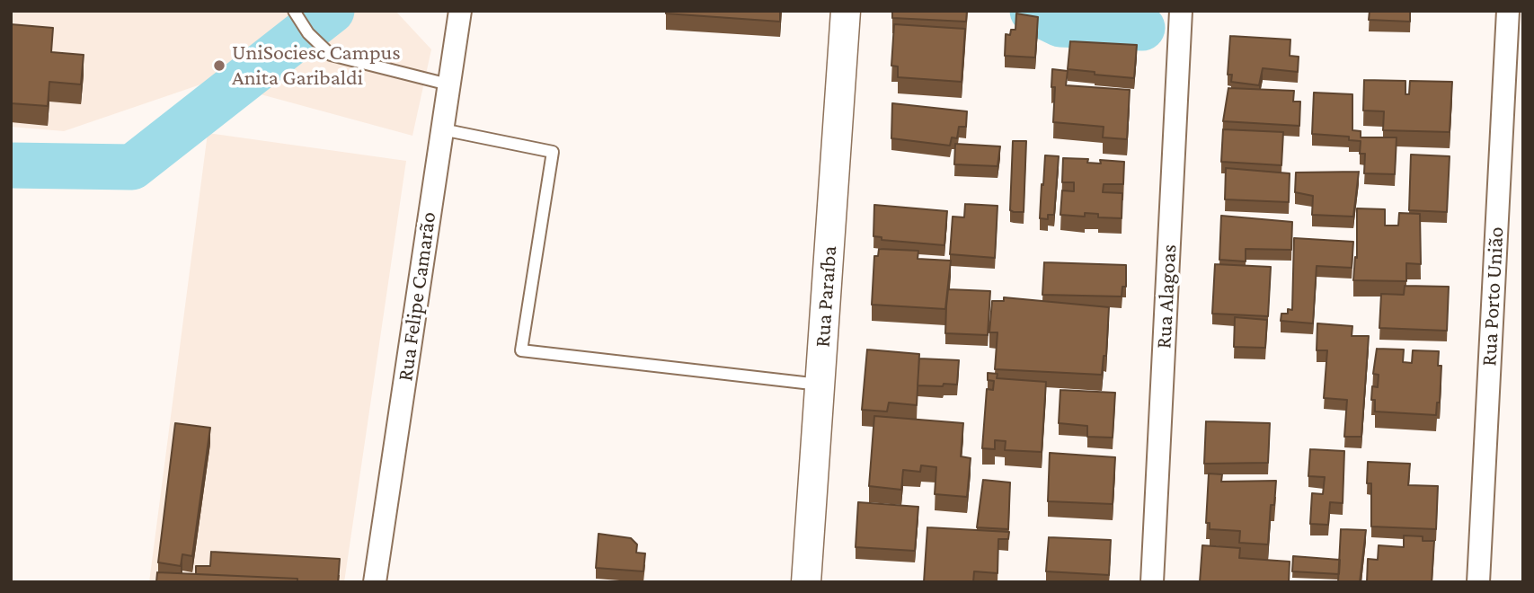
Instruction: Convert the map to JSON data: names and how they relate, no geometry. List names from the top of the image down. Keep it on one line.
{"streets":{"street":["Rua Felipe Camarão","Rua Paraíba","Rua Alagoas","Rua Porto União"]},"places":["UniSociesc Campus Anita Garibaldi"]}
